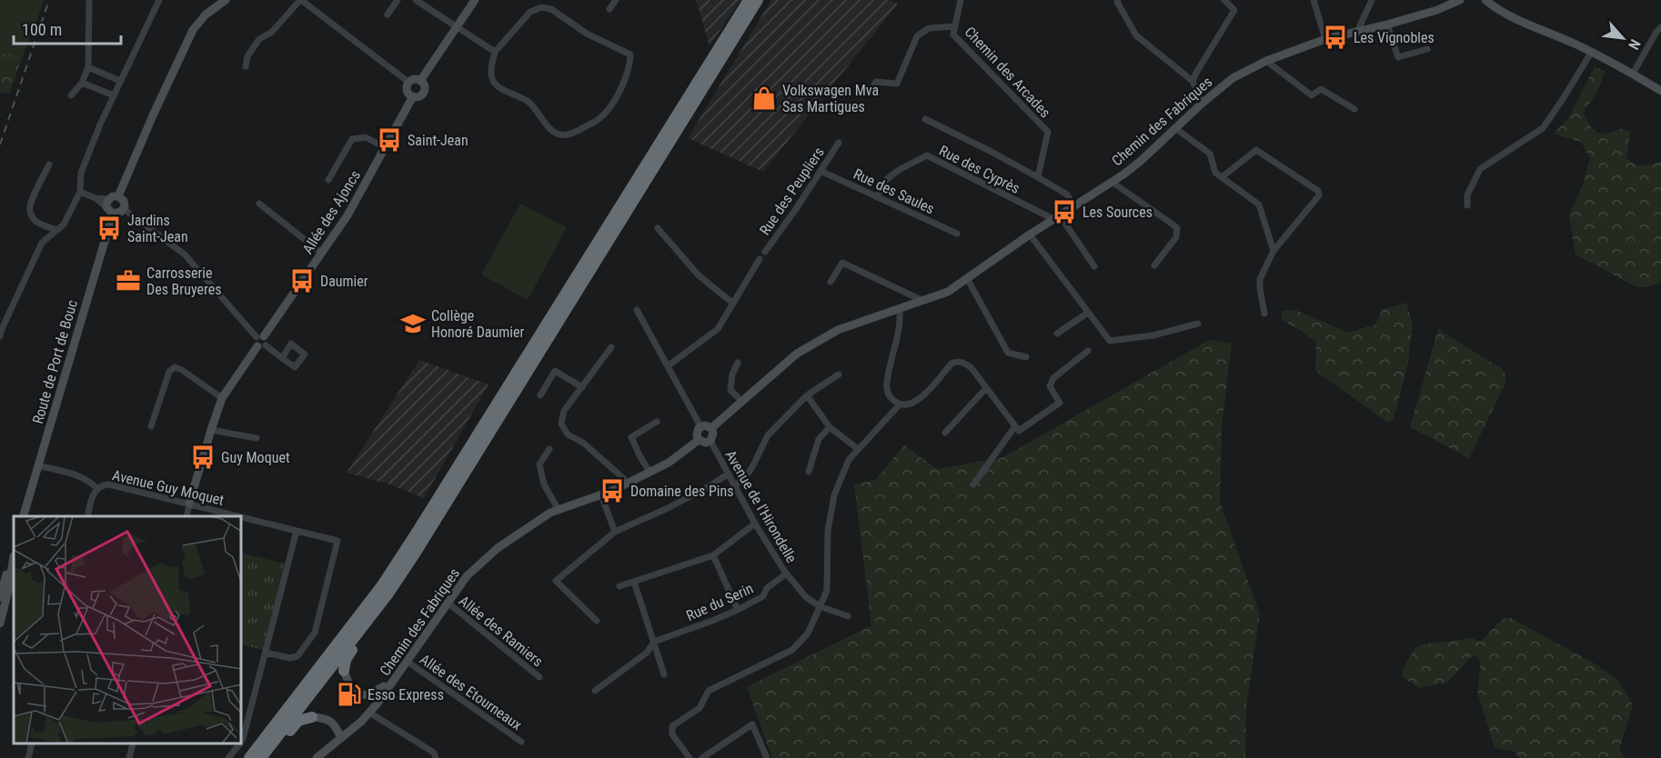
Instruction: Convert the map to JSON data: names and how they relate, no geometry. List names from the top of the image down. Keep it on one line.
{"streets":{"street":["Chemin des Arcades","Chemin des Fabriques","Rue des Cyprès","Rue des Peupliers","Rue des Saules","Allée des Ajoncs","Route de Port de Bouc","Avenue Guy Moquet","Avenue de l'Hirondelle","Rue du Serin","Allée des Ramiers","Allée des Etourneaux"]},"crossings":[["Chemin des Fabriques","Rue des Cyprès"],["Chemin des Fabriques","Avenue de l'Hirondelle"],["Chemin des Fabriques","Allée des Ramiers"],["Chemin des Fabriques","Allée des Etourneaux"],["Rue des Cyprès","Rue des Saules"],["Rue des Peupliers","Rue des Saules"],["Allée des Ajoncs","Avenue Guy Moquet"],["Avenue de l'Hirondelle","Rue du Serin"]],"places":{"bus stop":["Les Vignobles","Saint-Jean","Les Sources","Jardins Saint-Jean","Daumier","Guy Moquet","Domaine des Pins"],"shop":["Volkswagen Mva Sas Martigues"],"office":["Carrosserie Des Bruyeres"],"school or university":["Collège Honoré Daumier"],"fuel station":["Esso Express"]},"scale_bar":"100 m","north":"bottom right"}
